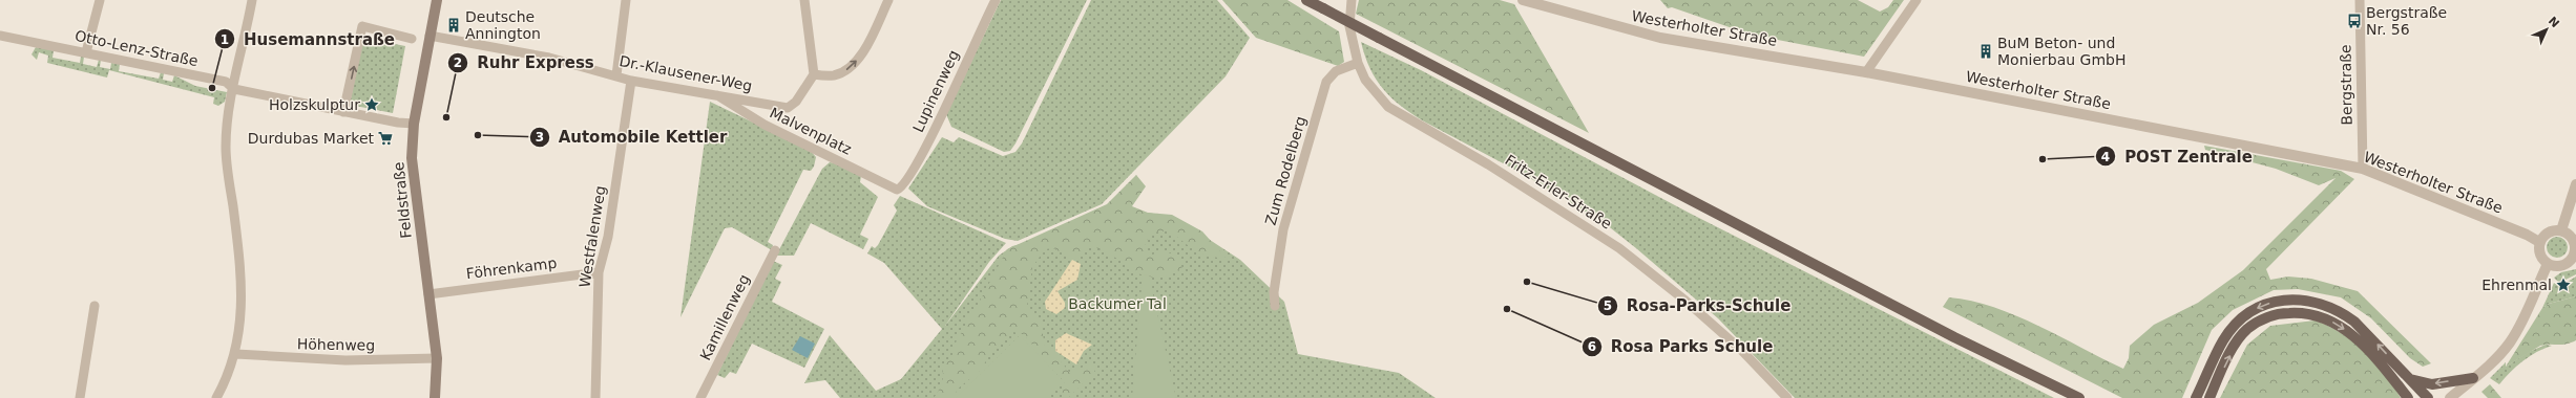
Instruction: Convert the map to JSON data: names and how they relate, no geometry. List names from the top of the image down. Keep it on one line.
{"streets":{"main road":["Feldstraße"],"street":["Westerholter Straße","Otto-Lenz-Straße","Dr.-Klausener-Weg","Bergstraße","Lupinenweg","Malvenplatz","Zum Rodelberg","Fritz-Erler-Straße","Westfalenweg","Föhrenkamp","Kamillenweg","Höhenweg"]},"crossings":[["Westerholter Straße","Bergstraße"],["Otto-Lenz-Straße","Feldstraße"],["Dr.-Klausener-Weg","Malvenplatz"],["Dr.-Klausener-Weg","Feldstraße"],["Dr.-Klausener-Weg","Westfalenweg"],["Lupinenweg","Malvenplatz"],["Zum Rodelberg","Fritz-Erler-Straße"],["Feldstraße","Föhrenkamp"],["Feldstraße","Höhenweg"],["Westfalenweg","Föhrenkamp"]],"parks":["Backumer Tal"],"places":{"bus stop":["Bergstraße Nr. 56"],"building":["Deutsche Annington","BuM Beton- und Monierbau GmbH"],"other":["Husemannstraße","Ruhr Express","Automobile Kettler","POST Zentrale","Rosa-Parks-Schule","Rosa Parks Schule"],"place":["Holzskulptur","Ehrenmal"],"supermarket":["Durdubas Market"]},"north":"top right"}
